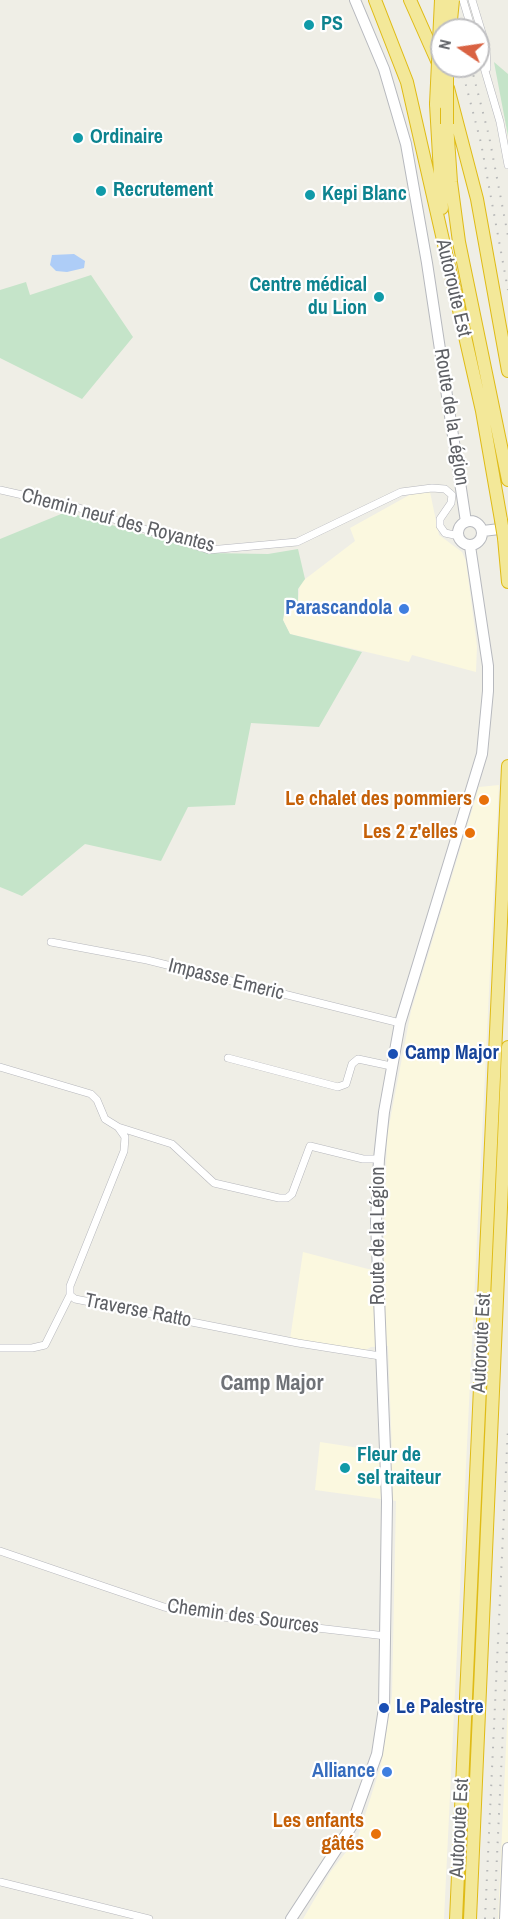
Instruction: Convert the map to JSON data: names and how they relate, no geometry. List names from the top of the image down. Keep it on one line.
{"streets":{"highway":["Autoroute Est"],"main road":["Route de la Légion"],"street":["Chemin neuf des Royantes","Impasse Emeric","Traverse Ratto","Chemin des Sources"]},"crossings":[["Route de la Légion","Chemin neuf des Royantes"],["Route de la Légion","Impasse Emeric"],["Route de la Légion","Traverse Ratto"],["Route de la Légion","Chemin des Sources"]],"districts":["Camp Major"],"places":["PS","Ordinaire","Recrutement","Kepi Blanc","Centre médical du Lion","Parascandola","Le chalet des pommiers","Les 2 z'elles","Camp Major","Fleur de sel traiteur","Le Palestre","Alliance","Les enfants gâtés"],"north":"left"}
